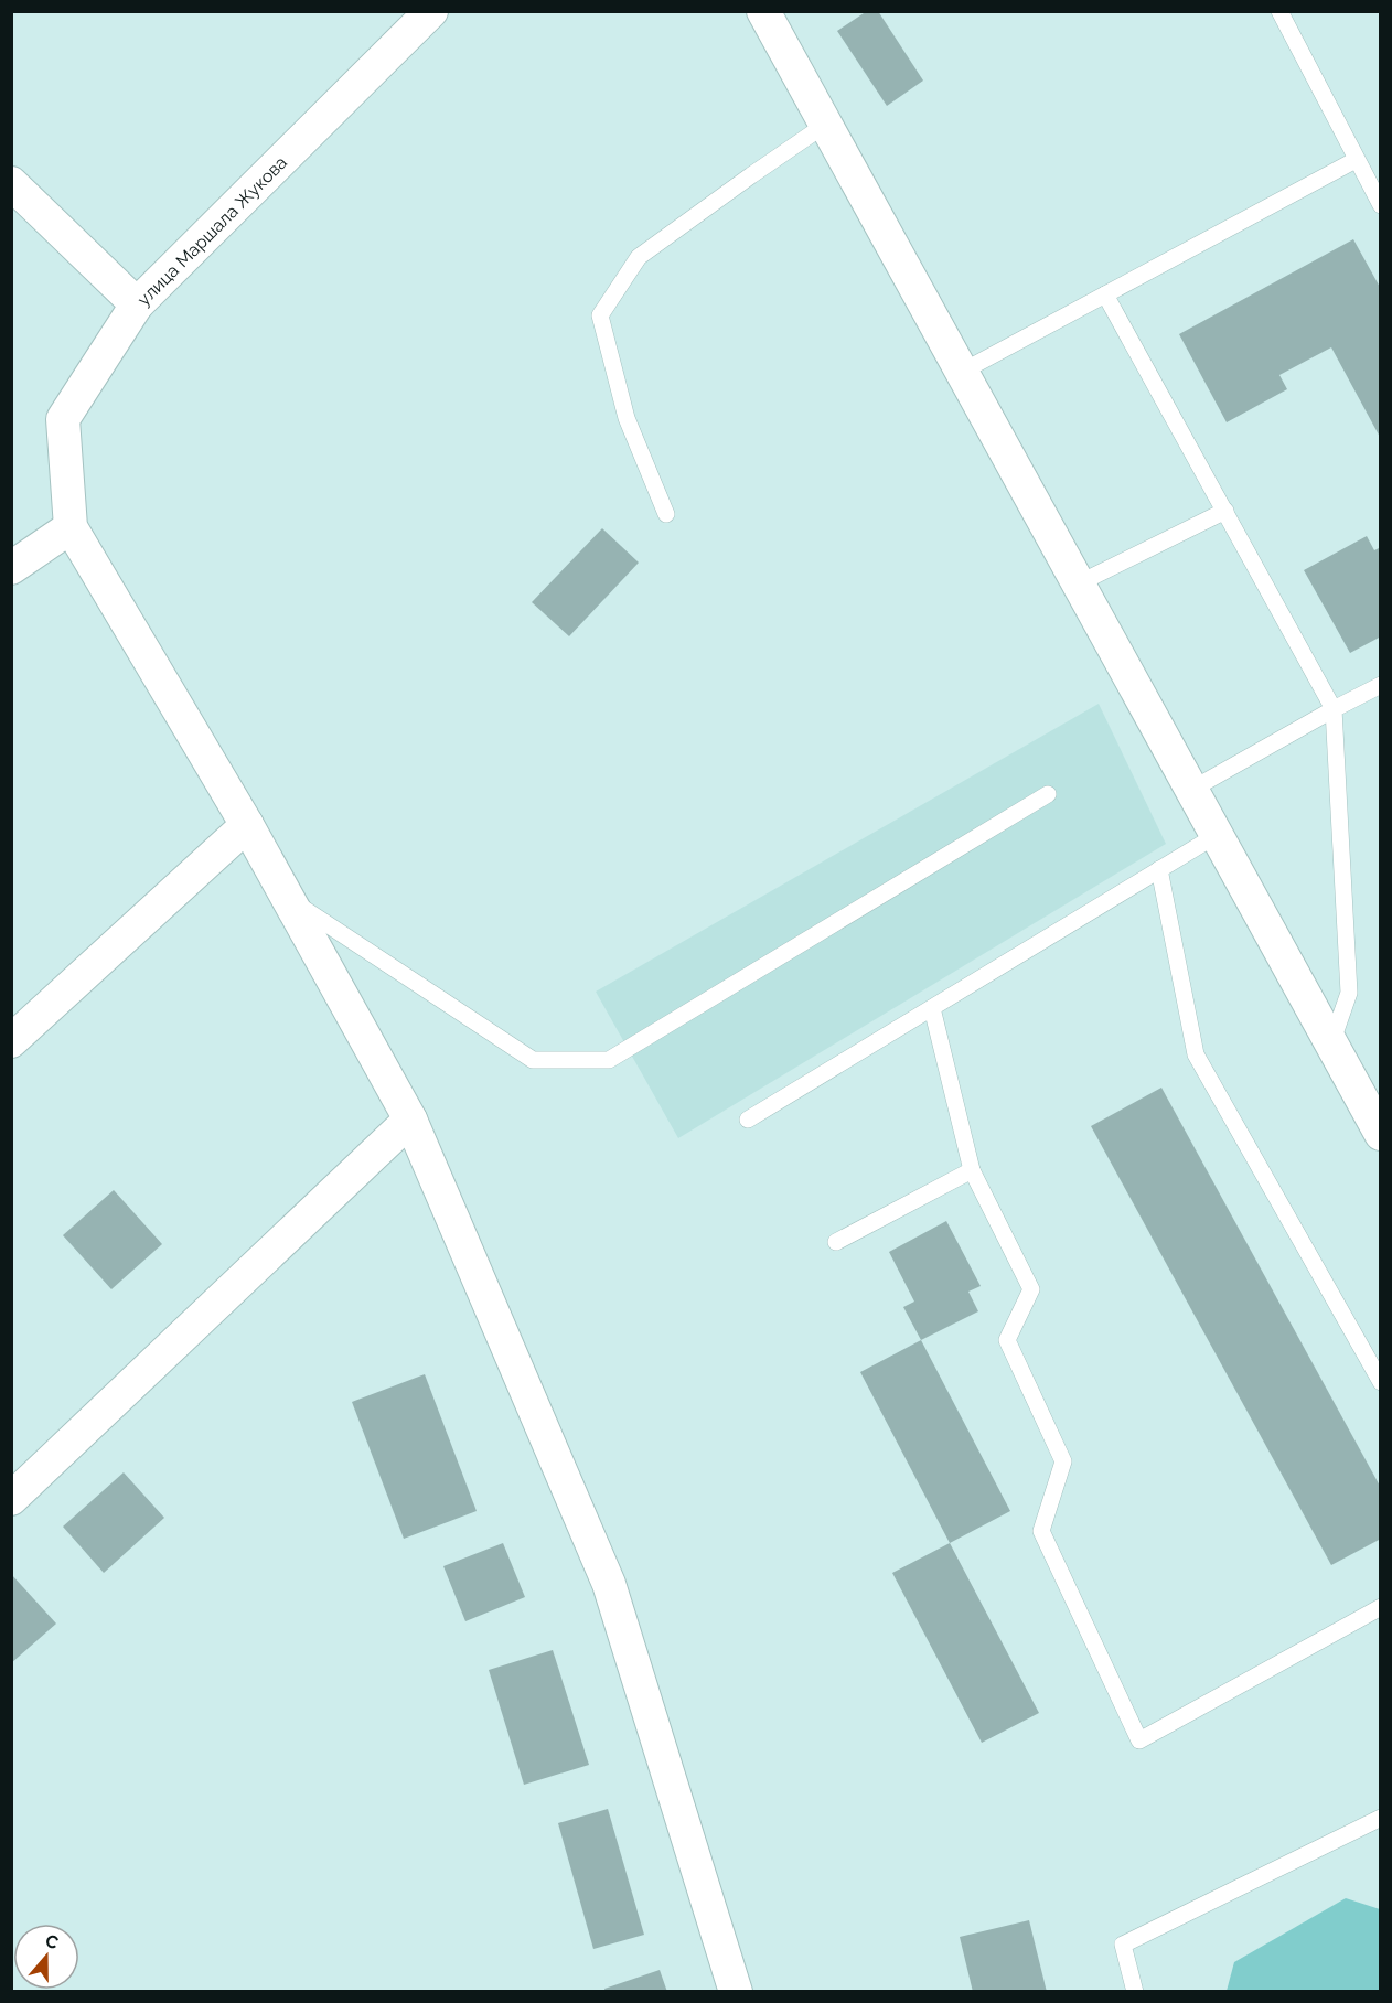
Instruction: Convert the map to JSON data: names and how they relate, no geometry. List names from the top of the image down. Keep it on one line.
{"streets":{"street":["улица Маршала Жукова"]},"north":"top"}
